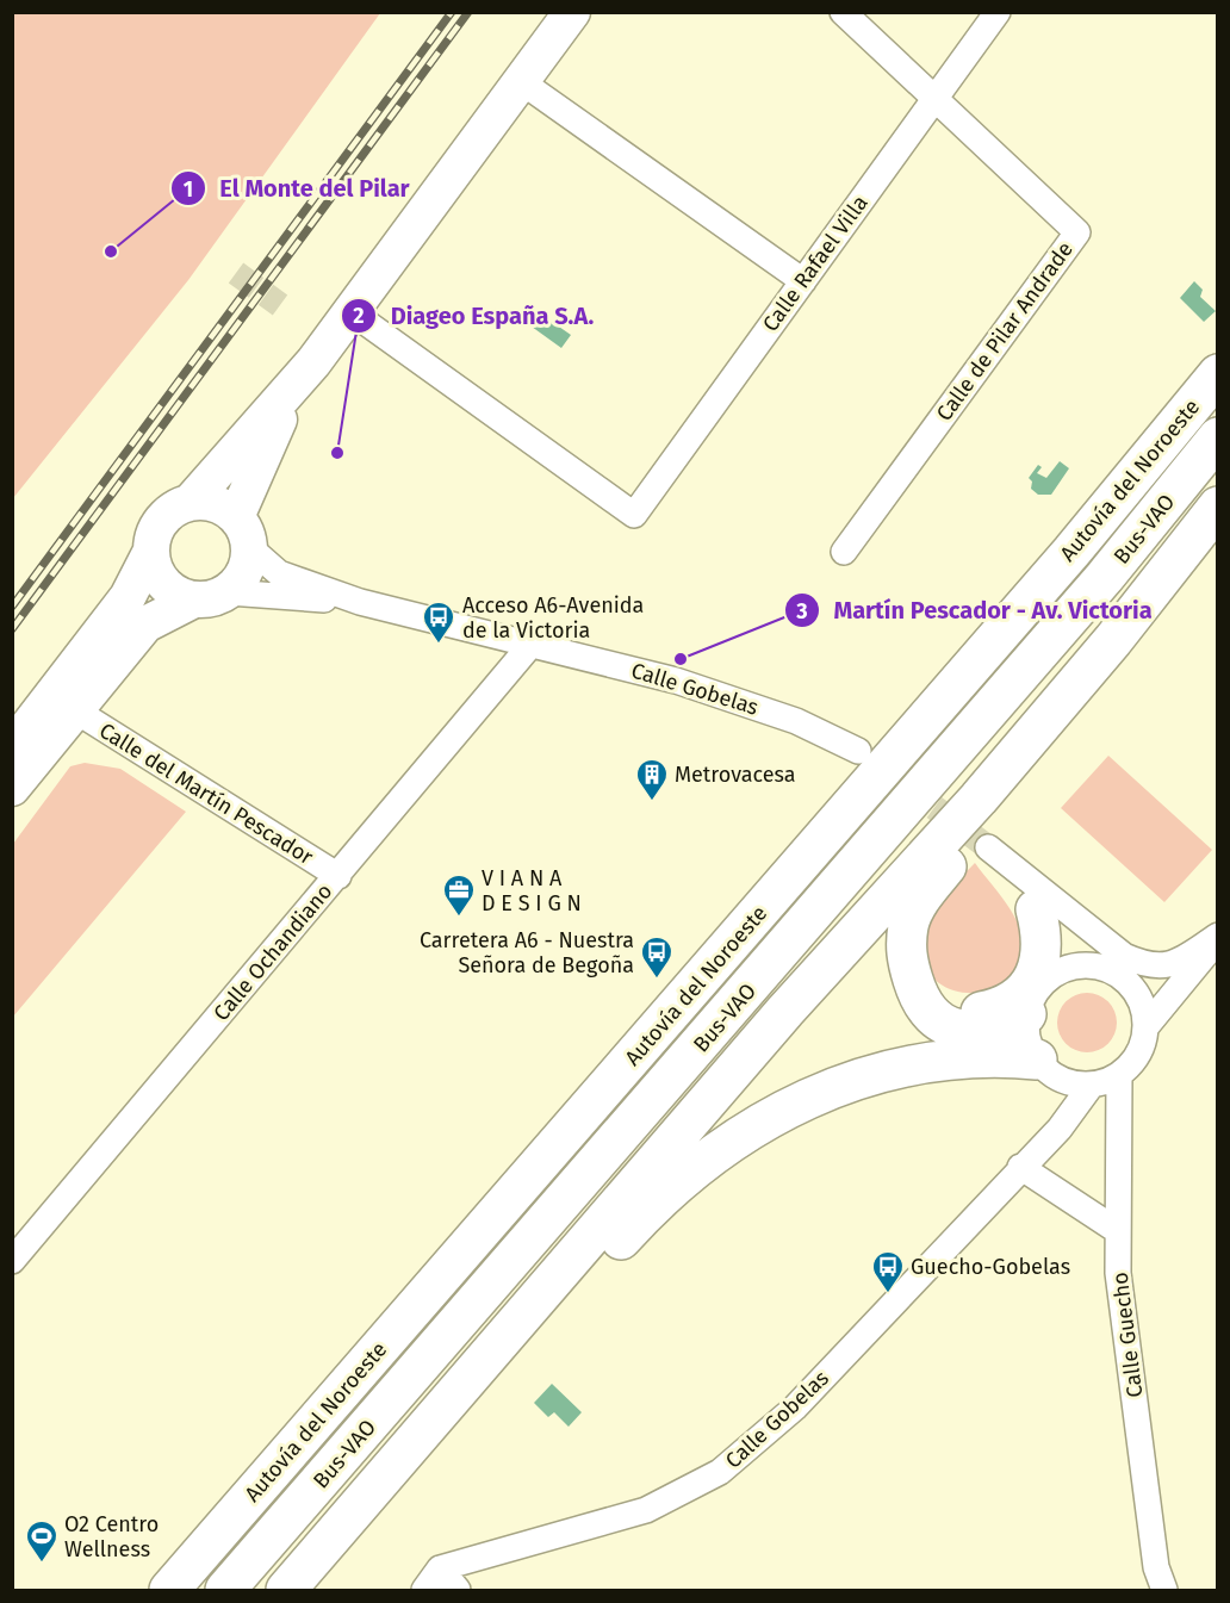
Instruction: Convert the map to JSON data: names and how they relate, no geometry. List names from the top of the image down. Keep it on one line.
{"streets":{"highway":["Autovía del Noroeste","Bus-VAO"],"street":["Calle Rafael Villa","Calle de Pilar Andrade","Calle Gobelas","Calle del Martín Pescador","Calle Ochandiano","Calle Guecho"]},"crossings":[["Calle Rafael Villa","Calle de Pilar Andrade"],["Calle Gobelas","Calle Ochandiano"],["Calle Gobelas","Calle Guecho"],["Calle del Martín Pescador","Calle Ochandiano"]],"places":{"other":["El Monte del Pilar","Diageo España S.A.","Martín Pescador - Av. Victoria"],"bus stop":["Acceso A6-Avenida de la Victoria","Carretera A6 - Nuestra Señora de Begoña","Guecho-Gobelas"],"building":["Metrovacesa"],"office":["V I A N A D E S I G N"],"sports":["O2 Centro Wellness"]}}
